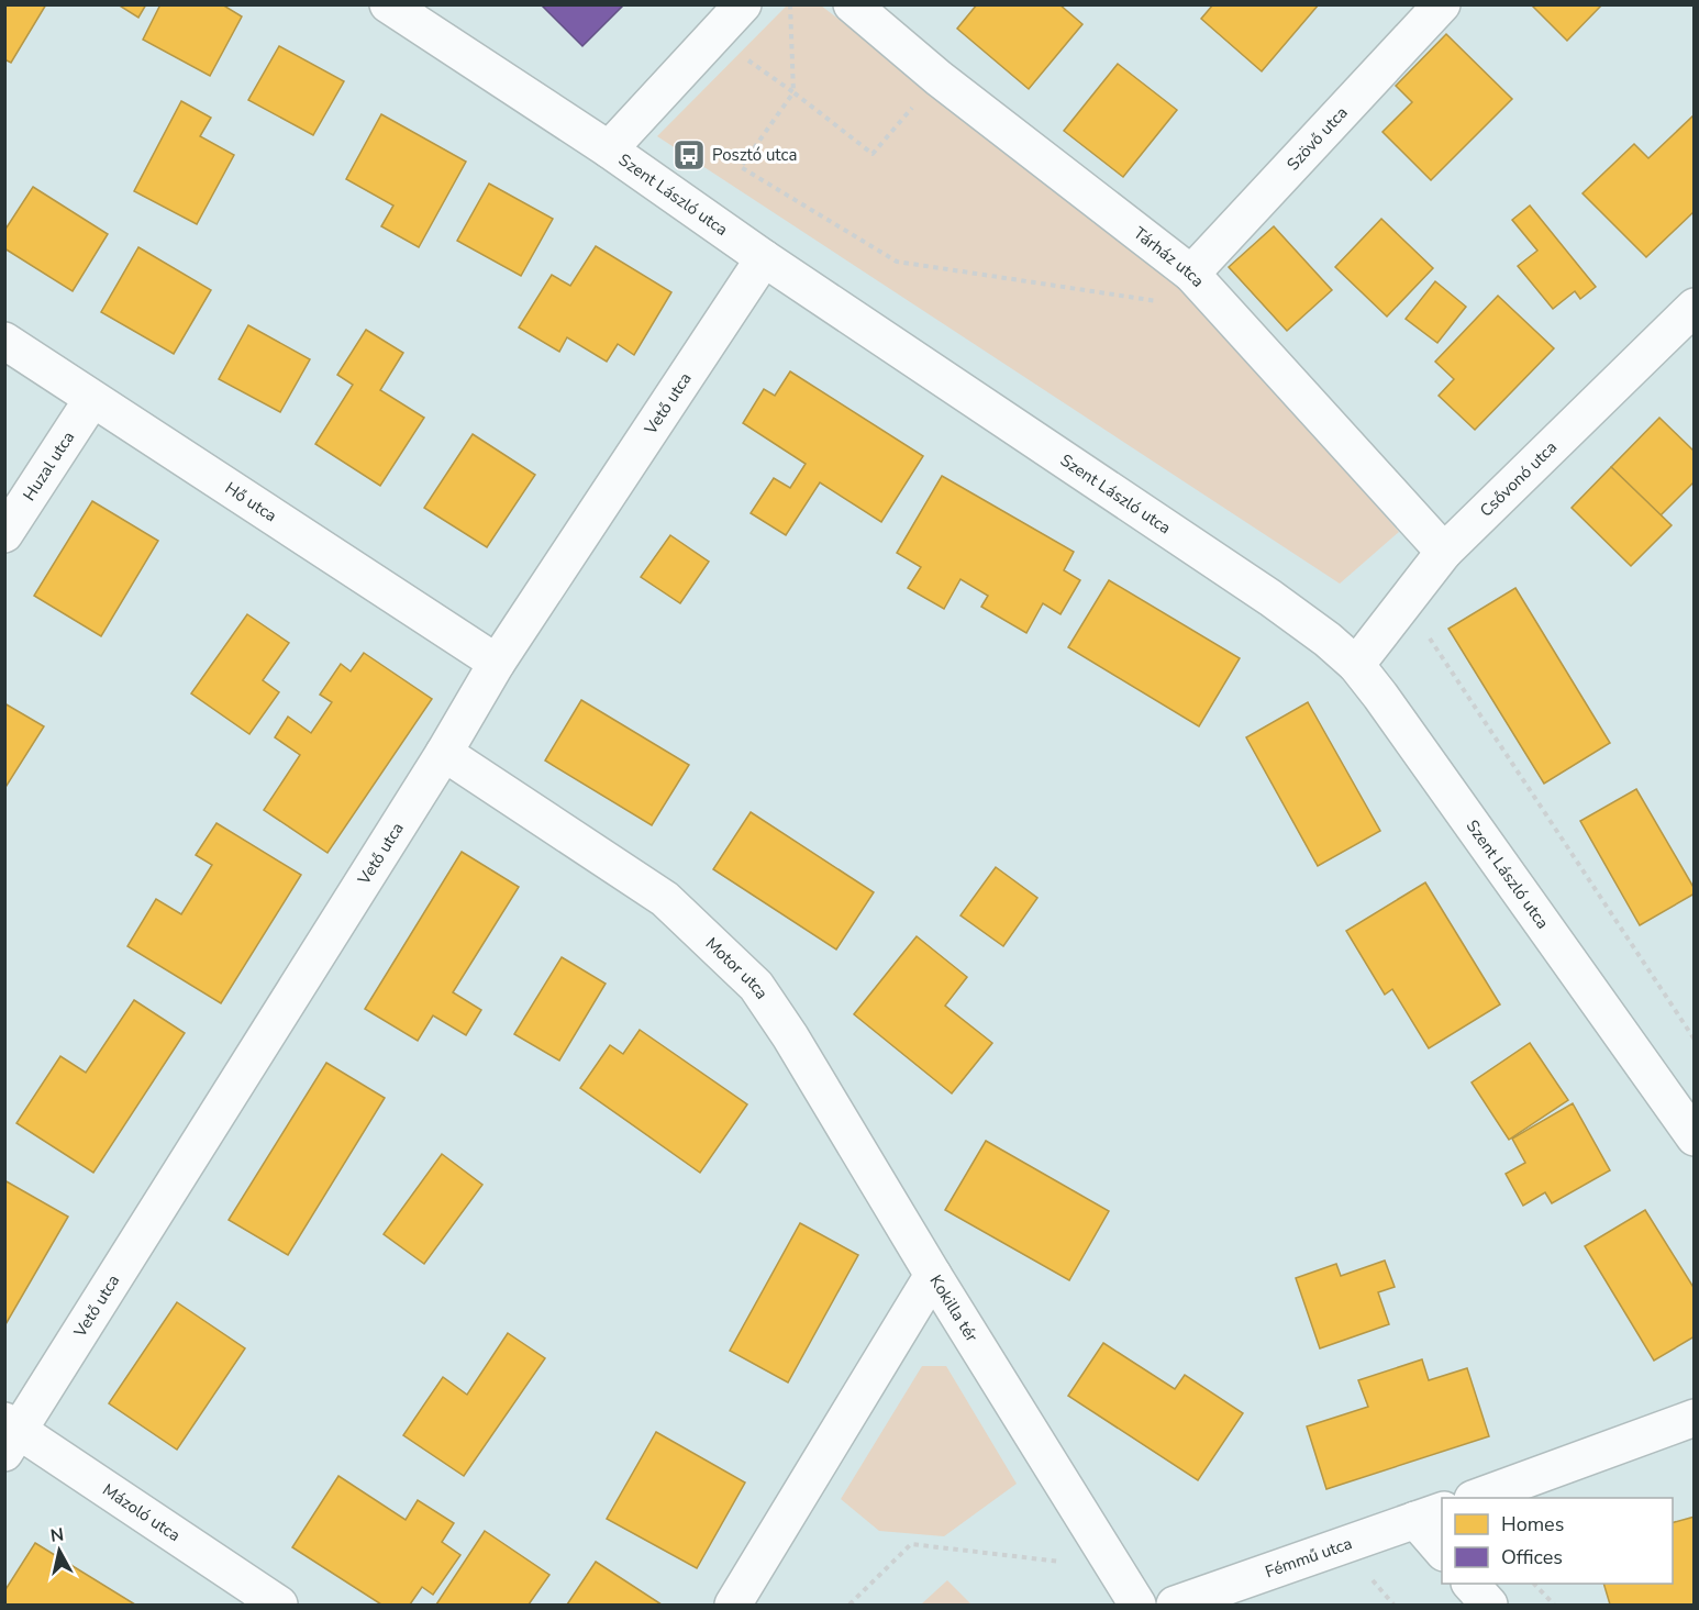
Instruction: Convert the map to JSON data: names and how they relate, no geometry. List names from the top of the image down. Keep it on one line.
{"streets":{"street":["Szövő utca","Szent László utca","Tárház utca","Vető utca","Huzal utca","Csővonó utca","Hő utca","Motor utca","Kokilla tér","Mázoló utca","Fémmű utca"]},"crossings":[["Szövő utca","Tárház utca"],["Szent László utca","Vető utca"],["Szent László utca","Csővonó utca"],["Tárház utca","Csővonó utca"],["Vető utca","Hő utca"],["Vető utca","Motor utca"],["Vető utca","Mázoló utca"],["Huzal utca","Hő utca"],["Motor utca","Kokilla tér"]],"places":{"bus stop":["Posztó utca"]},"legend":["Homes","Offices"],"north":"top"}
